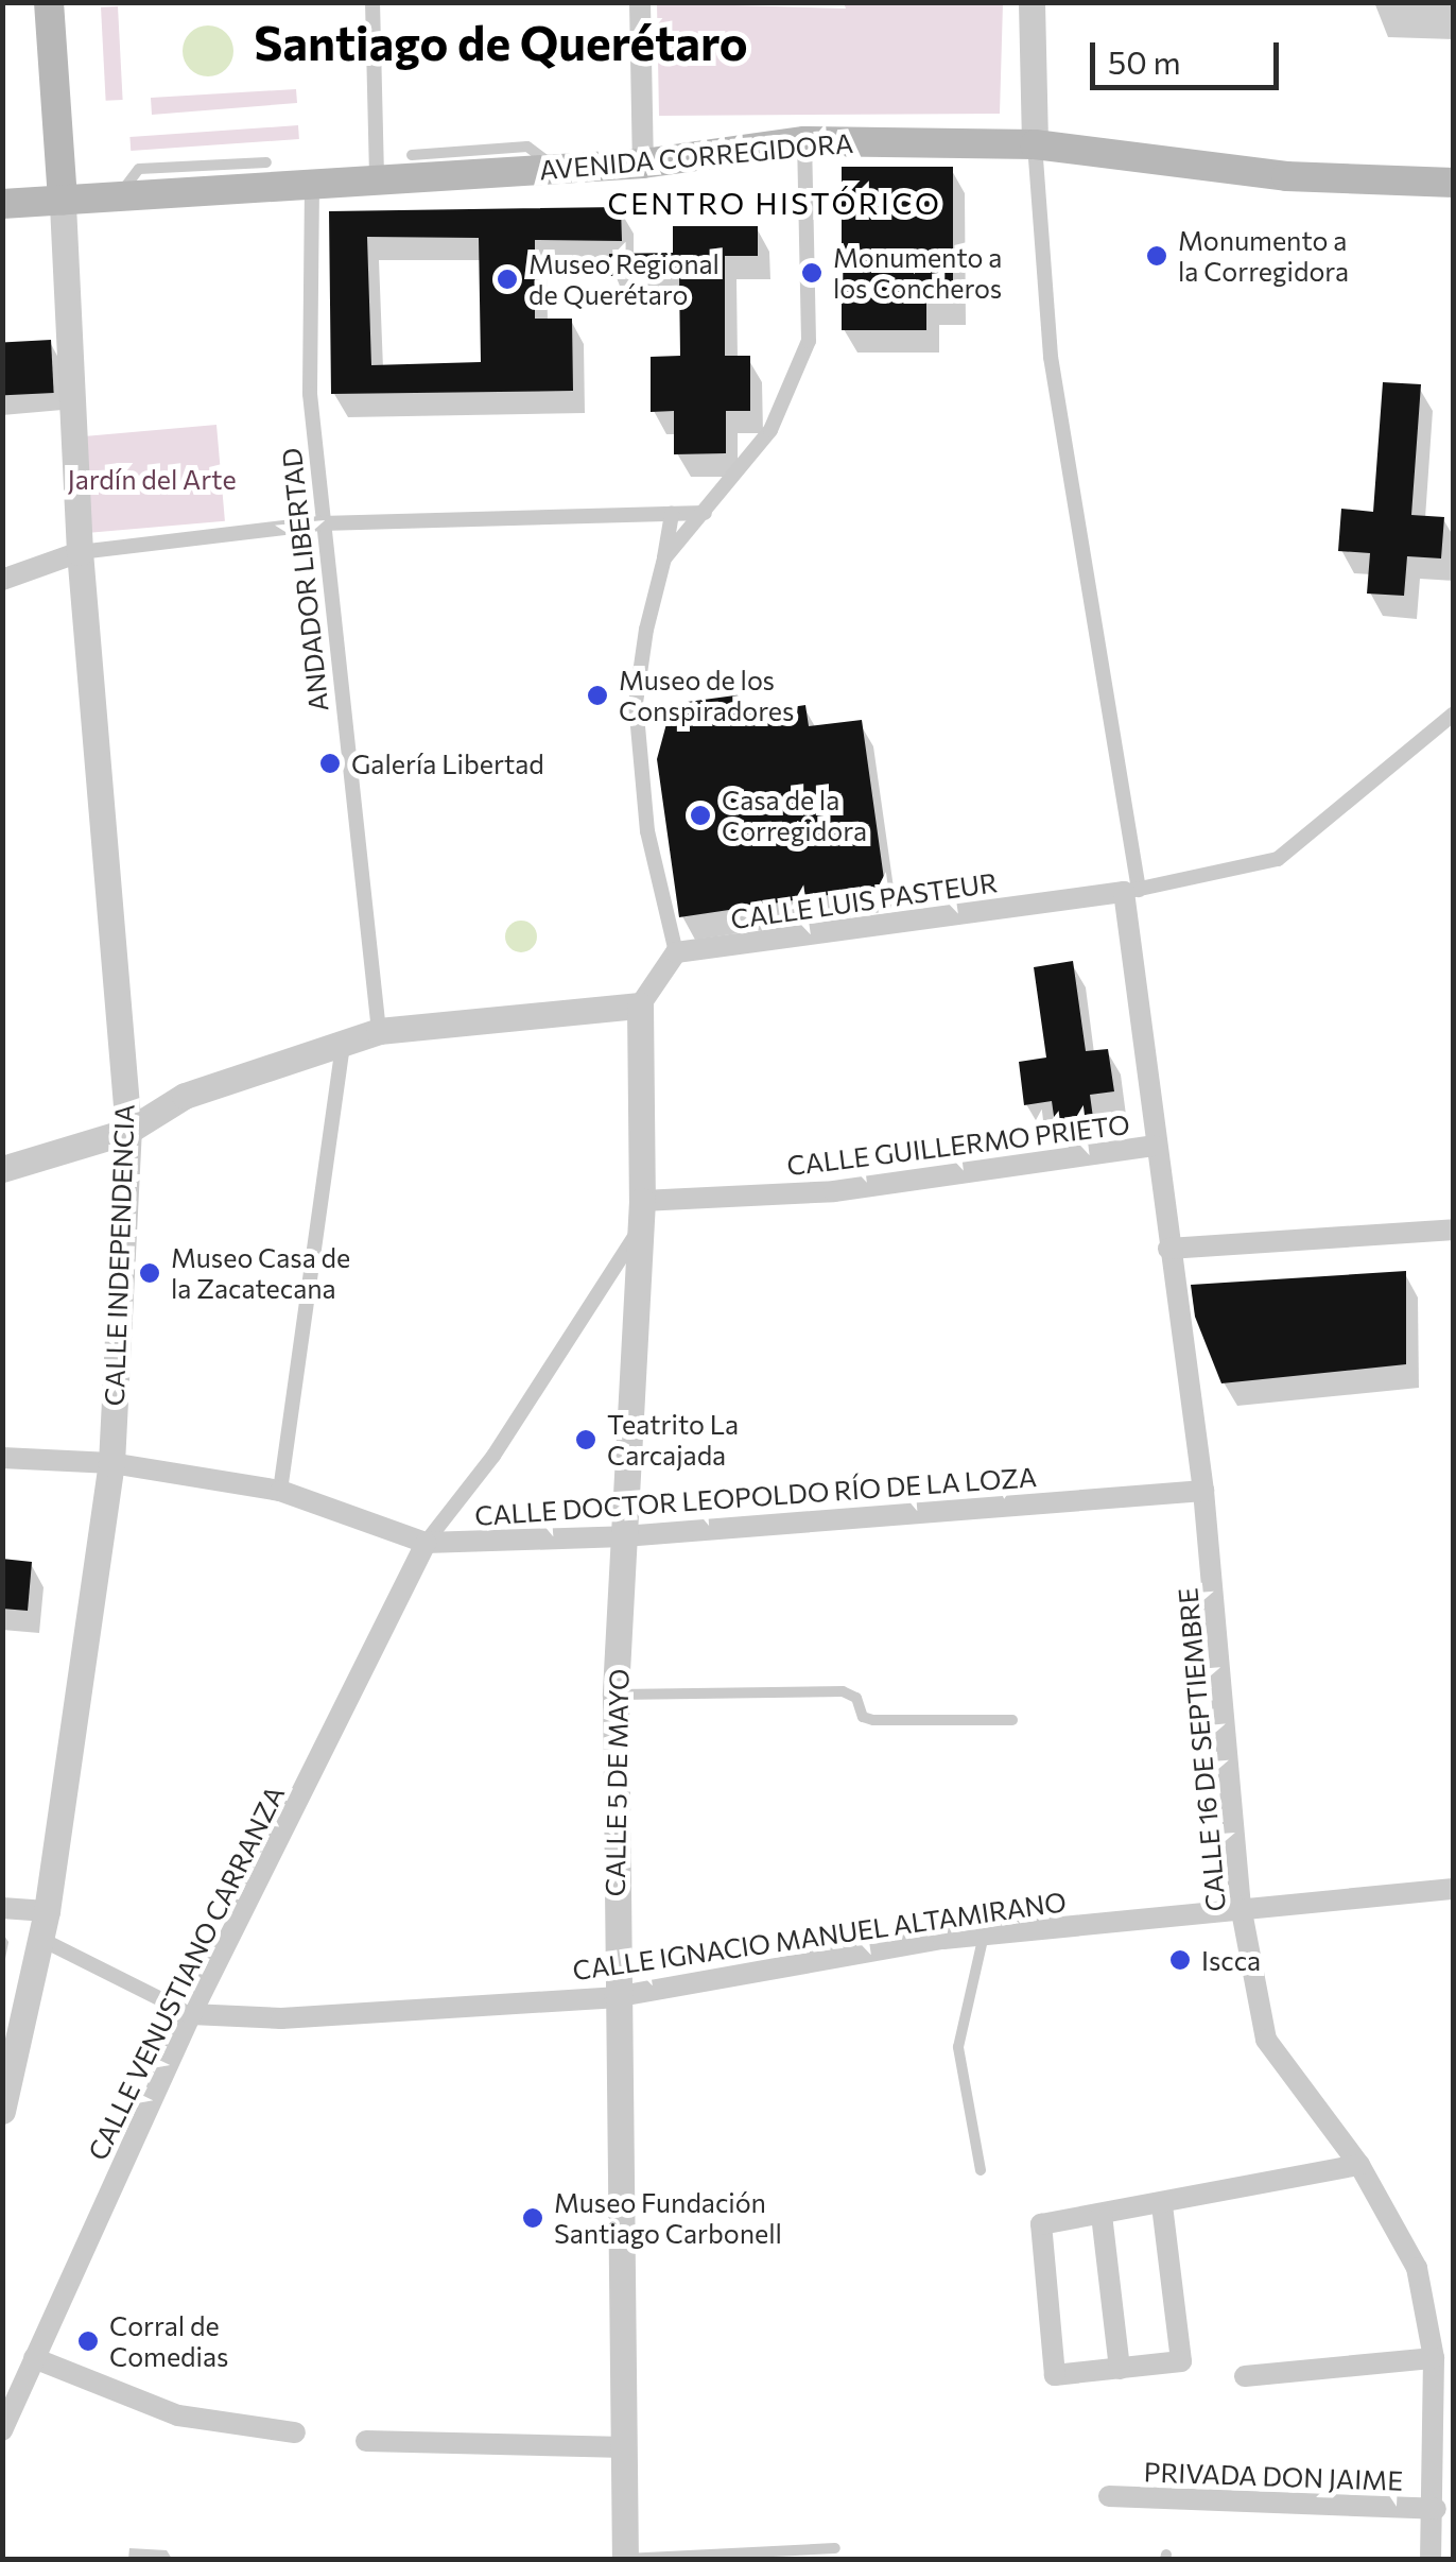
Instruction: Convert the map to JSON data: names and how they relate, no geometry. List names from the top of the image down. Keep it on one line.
{"streets":{"main road":["AVENIDA CORREGIDORA"],"street":["ANDADOR LIBERTAD","CALLE LUIS PASTEUR","CALLE GUILLERMO PRIETO","CALLE INDEPENDENCIA","CALLE DOCTOR LEOPOLDO RÍO DE LA LOZA","CALLE 16 DE SEPTIEMBRE","CALLE 5 DE MAYO","CALLE IGNACIO MANUEL ALTAMIRANO","CALLE VENUSTIANO CARRANZA","PRIVADA DON JAIME"]},"crossings":[["AVENIDA CORREGIDORA","ANDADOR LIBERTAD"],["AVENIDA CORREGIDORA","CALLE INDEPENDENCIA"],["CALLE LUIS PASTEUR","CALLE 16 DE SEPTIEMBRE"],["CALLE GUILLERMO PRIETO","CALLE 16 DE SEPTIEMBRE"],["CALLE GUILLERMO PRIETO","CALLE 5 DE MAYO"],["CALLE INDEPENDENCIA","CALLE DOCTOR LEOPOLDO RÍO DE LA LOZA"],["CALLE DOCTOR LEOPOLDO RÍO DE LA LOZA","CALLE 16 DE SEPTIEMBRE"],["CALLE DOCTOR LEOPOLDO RÍO DE LA LOZA","CALLE 5 DE MAYO"],["CALLE DOCTOR LEOPOLDO RÍO DE LA LOZA","CALLE VENUSTIANO CARRANZA"],["CALLE 16 DE SEPTIEMBRE","CALLE IGNACIO MANUEL ALTAMIRANO"],["CALLE 16 DE SEPTIEMBRE","PRIVADA DON JAIME"],["CALLE 5 DE MAYO","CALLE IGNACIO MANUEL ALTAMIRANO"],["CALLE IGNACIO MANUEL ALTAMIRANO","CALLE VENUSTIANO CARRANZA"]],"districts":["Santiago de Querétaro","CENTRO HISTÓRICO"],"parks":["Jardín del Arte"],"places":["Monumento a la Corregidora","Monumento a los Concheros","Museo Regional de Querétaro","Museo de los Conspiradores","Galería Libertad","Casa de la Corregidora","Museo Casa de la Zacatecana","Teatrito La Carcajada","Iscca","Museo Fundación Santiago Carbonell","Corral de Comedias"],"scale_bar":"50 m"}
